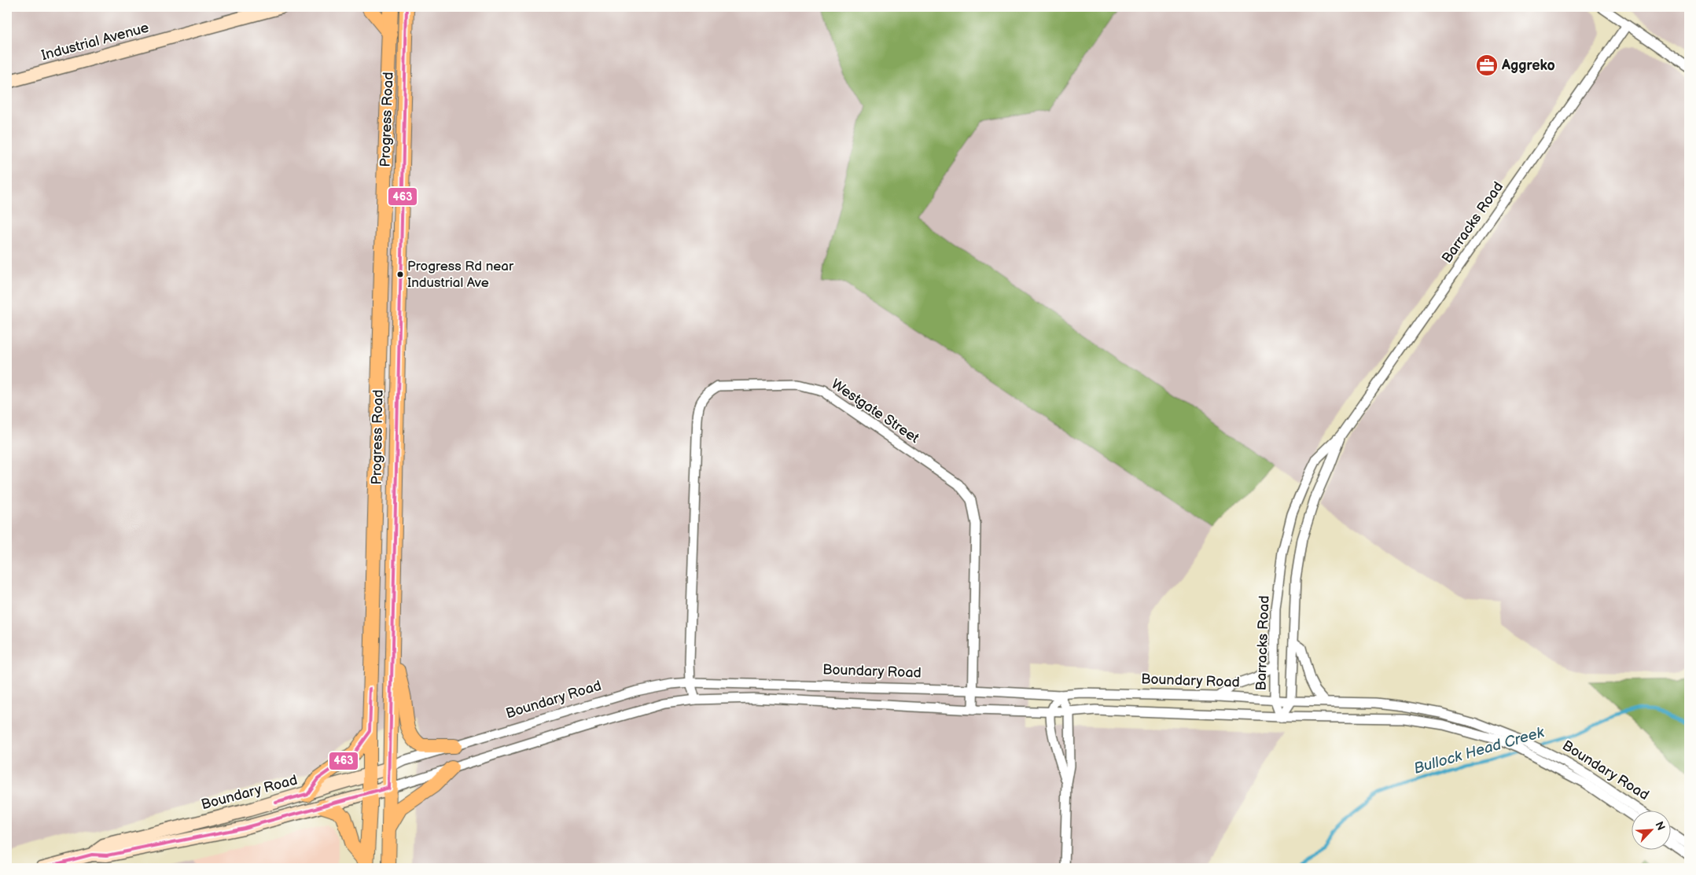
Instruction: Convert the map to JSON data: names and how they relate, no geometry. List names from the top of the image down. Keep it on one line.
{"streets":{"main road":["Industrial Avenue","Progress Road","Boundary Road"],"street":["Barracks Road","Westgate Street"]},"crossings":[["Progress Road","Boundary Road"],["Barracks Road","Boundary Road"],["Westgate Street","Boundary Road"]],"water":["Bullock Head Creek"],"places":{"office":["Aggreko"],"other":["Progress Rd near Industrial Ave"]},"lines":["transit line 463"],"north":"top right"}
